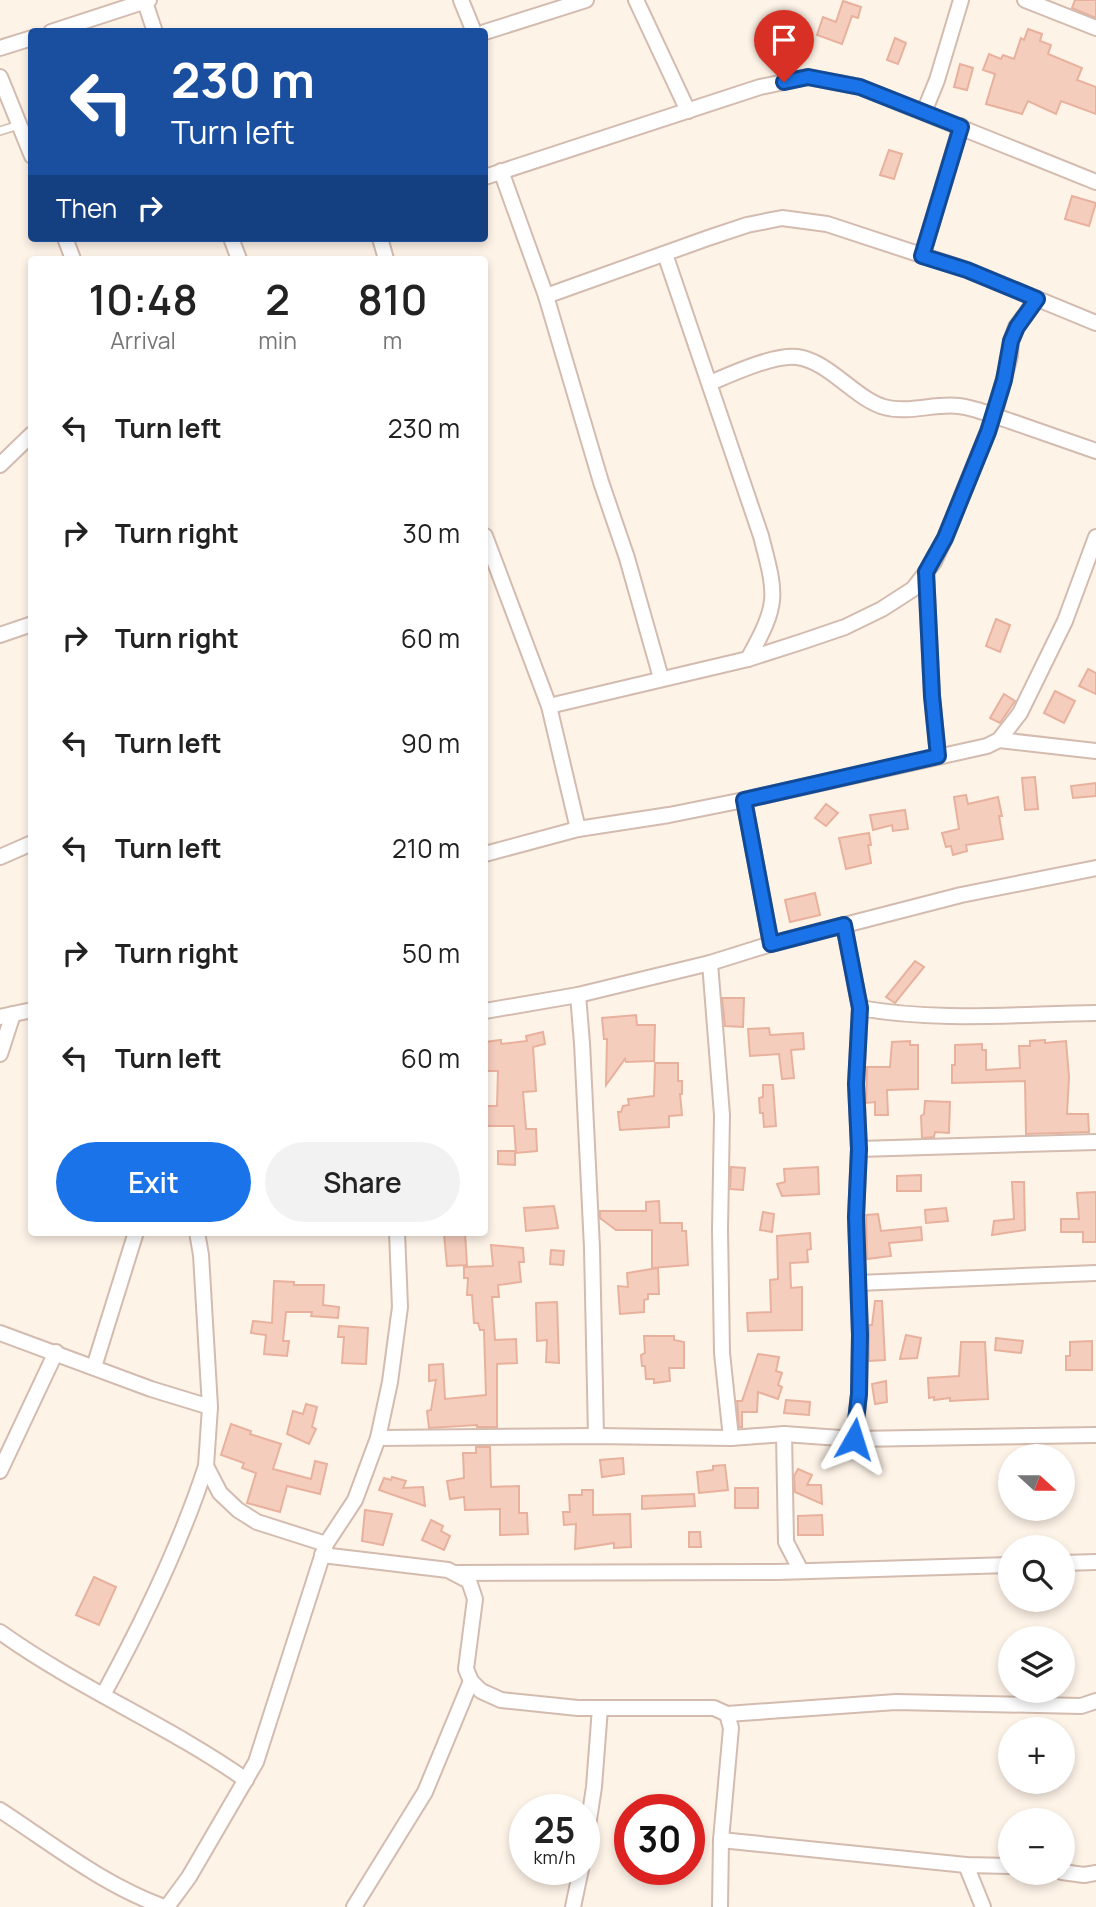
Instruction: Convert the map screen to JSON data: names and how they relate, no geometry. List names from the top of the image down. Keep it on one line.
{"north":"right","page":{"turn":["230 m","Turn left"],"then":"Then","eta":["10:48","Arrival","2","min","810","m"],"list":[{"name":"Turn left","value":"230 m"},{"name":"Turn right","value":"30 m"},{"name":"Turn right","value":"60 m"},{"name":"Turn left","value":"90 m"},{"name":"Turn left","value":"210 m"},{"name":"Turn right","value":"50 m"},{"name":"Turn left","value":"60 m"}],"buttons":["Exit","Share"],"map_buttons":["+","−"],"speed":"25 km/h","limit":"30"}}
